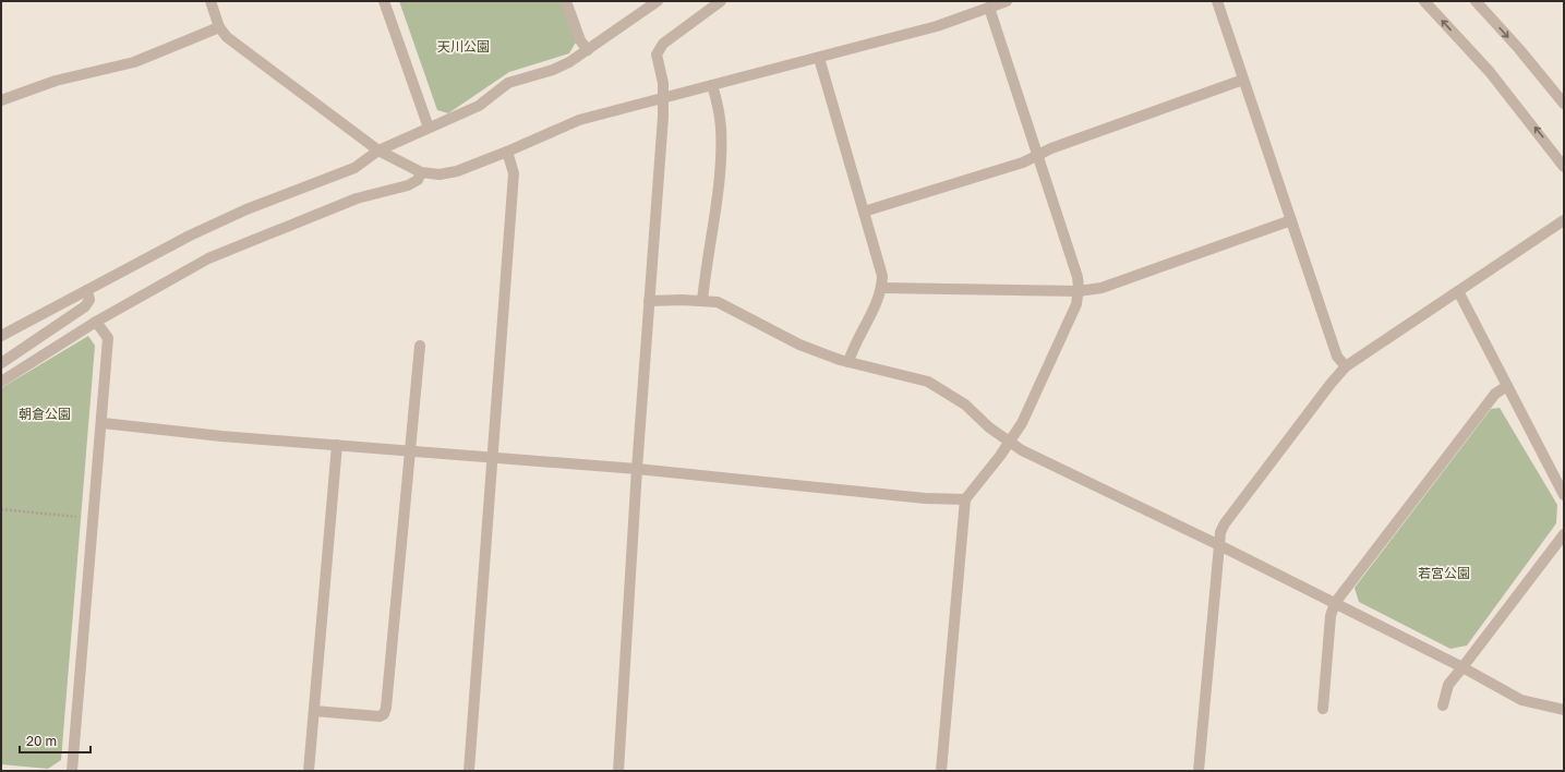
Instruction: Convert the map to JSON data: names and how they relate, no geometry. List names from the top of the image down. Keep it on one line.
{"parks":["天川公園","朝倉公園","若宮公園"],"scale_bar":"20 m"}
